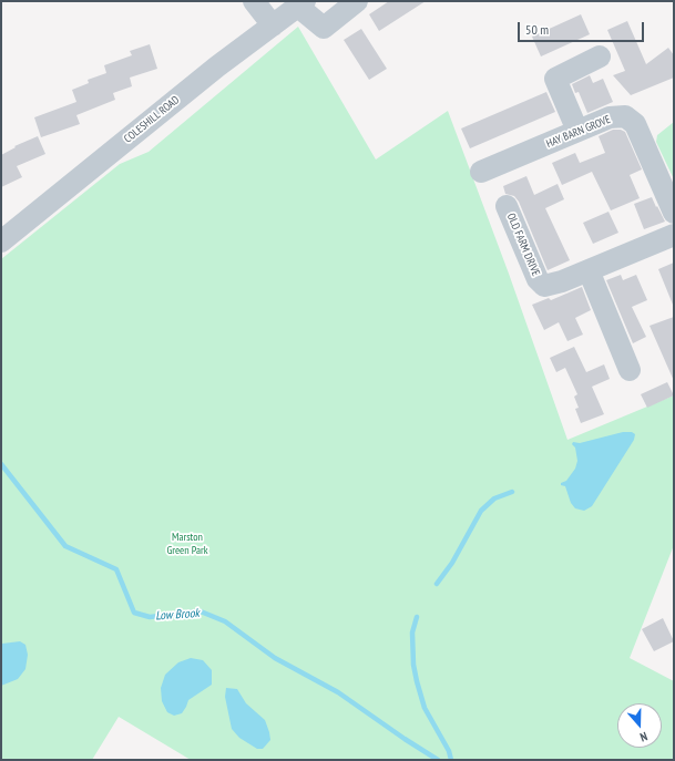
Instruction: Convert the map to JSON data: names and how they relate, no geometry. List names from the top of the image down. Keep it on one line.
{"streets":{"street":["COLESHILL ROAD","HAY BARN GROVE","OLD FARM DRIVE"]},"water":["Low Brook"],"parks":["Marston Green Park"],"scale_bar":"50 m","north":"bottom"}
